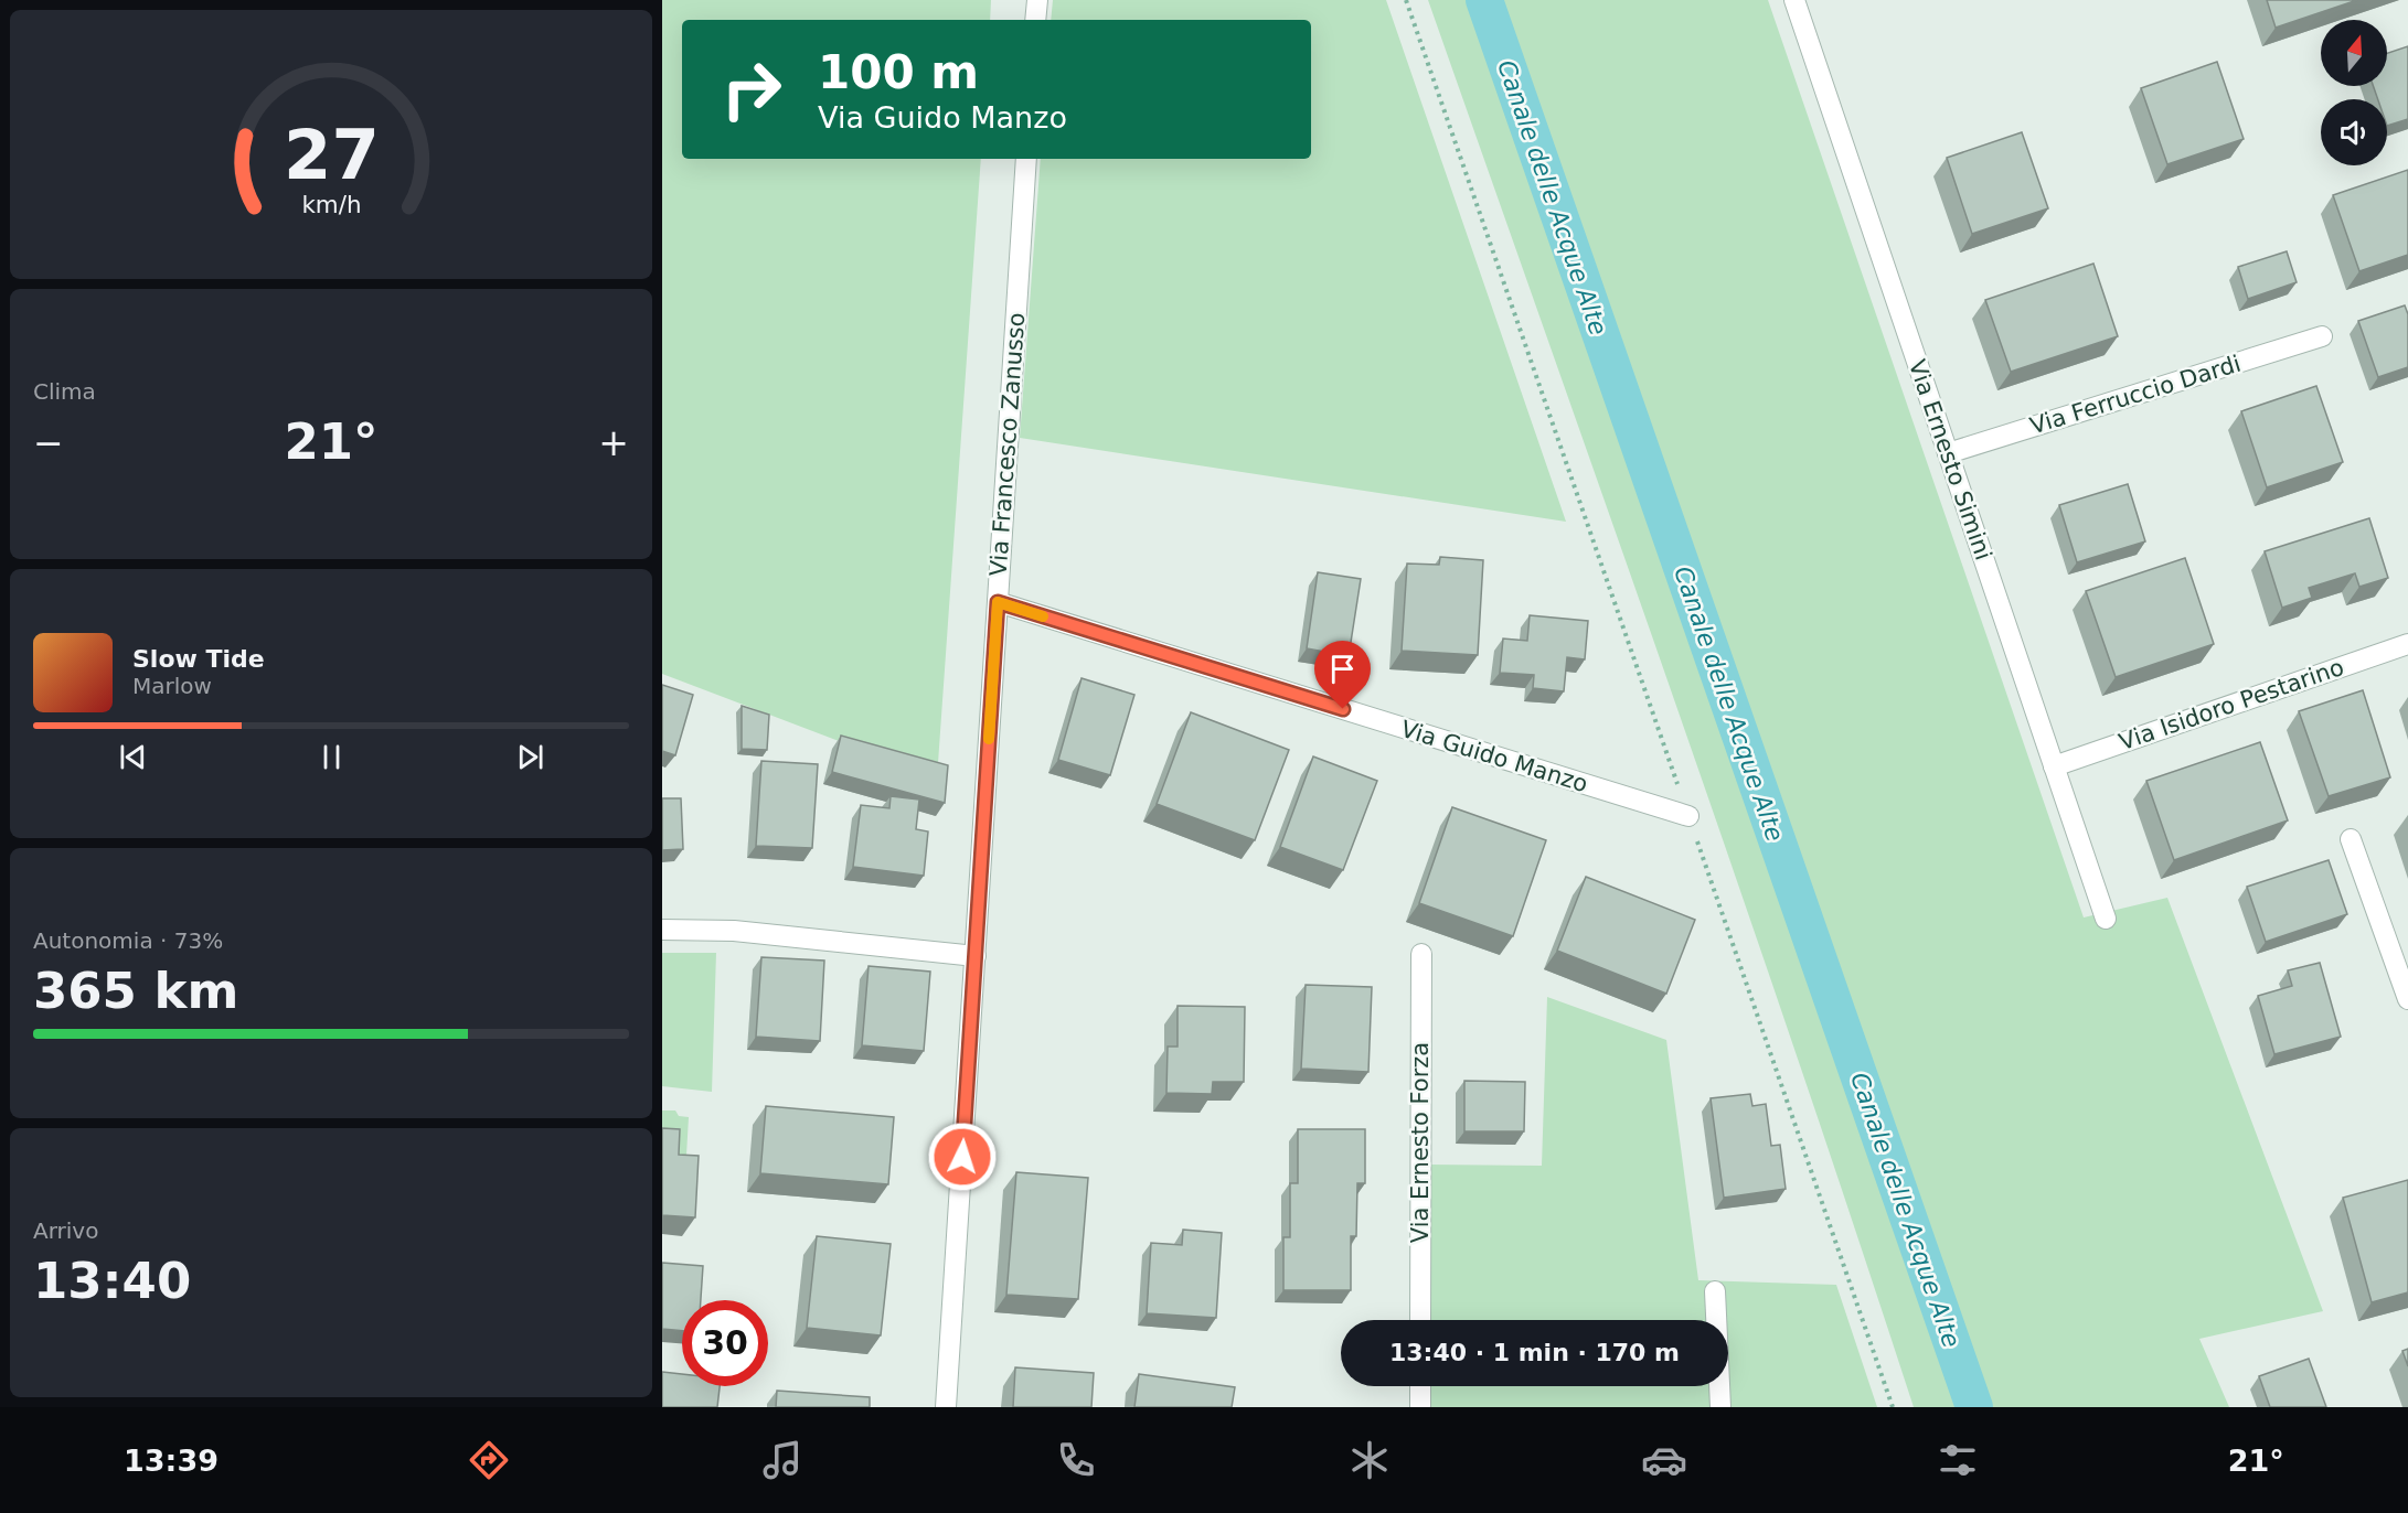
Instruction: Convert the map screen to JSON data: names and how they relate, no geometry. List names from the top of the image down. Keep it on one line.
{"streets":{"street":["Via Ferruccio Dardi","Via Francesco Zanusso","Via Ernesto Simini","Via Isidoro Pestarino","Via Guido Manzo","Via Ernesto Forza"]},"crossings":[["Via Ferruccio Dardi","Via Ernesto Simini"],["Via Francesco Zanusso","Via Guido Manzo"],["Via Ernesto Simini","Via Isidoro Pestarino"]],"water":["Canale delle Acque Alte"],"north":"top","page":{"turn":["100 m","Via Guido Manzo"],"tile":["Clima",["Autonomia · 73%","365 km"],["Arrivo","13:40"]],"heat":["−","21°","+"],"song":["Slow Tide","Marlow"],"limit":"30","trip":"13:40 · 1 min · 170 m","tabs":["13:39","21°"],"gauge":["27","km/h"]}}
